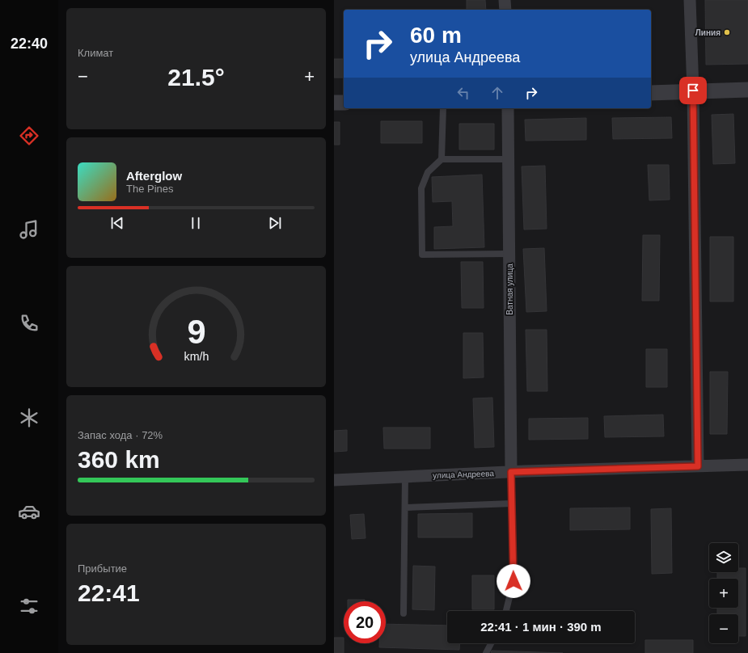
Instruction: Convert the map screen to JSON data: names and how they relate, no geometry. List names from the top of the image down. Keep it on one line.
{"streets":{"street":["Ватная улица","улица Андреева"]},"crossings":[["Ватная улица","улица Андреева"]],"places":["Линия"],"page":{"tabs":"22:40","tile":["Климат",["Запас хода · 72%","360 km"],["Прибытие","22:41"]],"turn":["60 m","улица Андреева"],"heat":["−","21.5°","+"],"song":["Afterglow","The Pines"],"map_buttons":["+","−"],"limit":"20","trip":"22:41 · 1 мин · 390 m","gauge":["9","km/h"]}}
